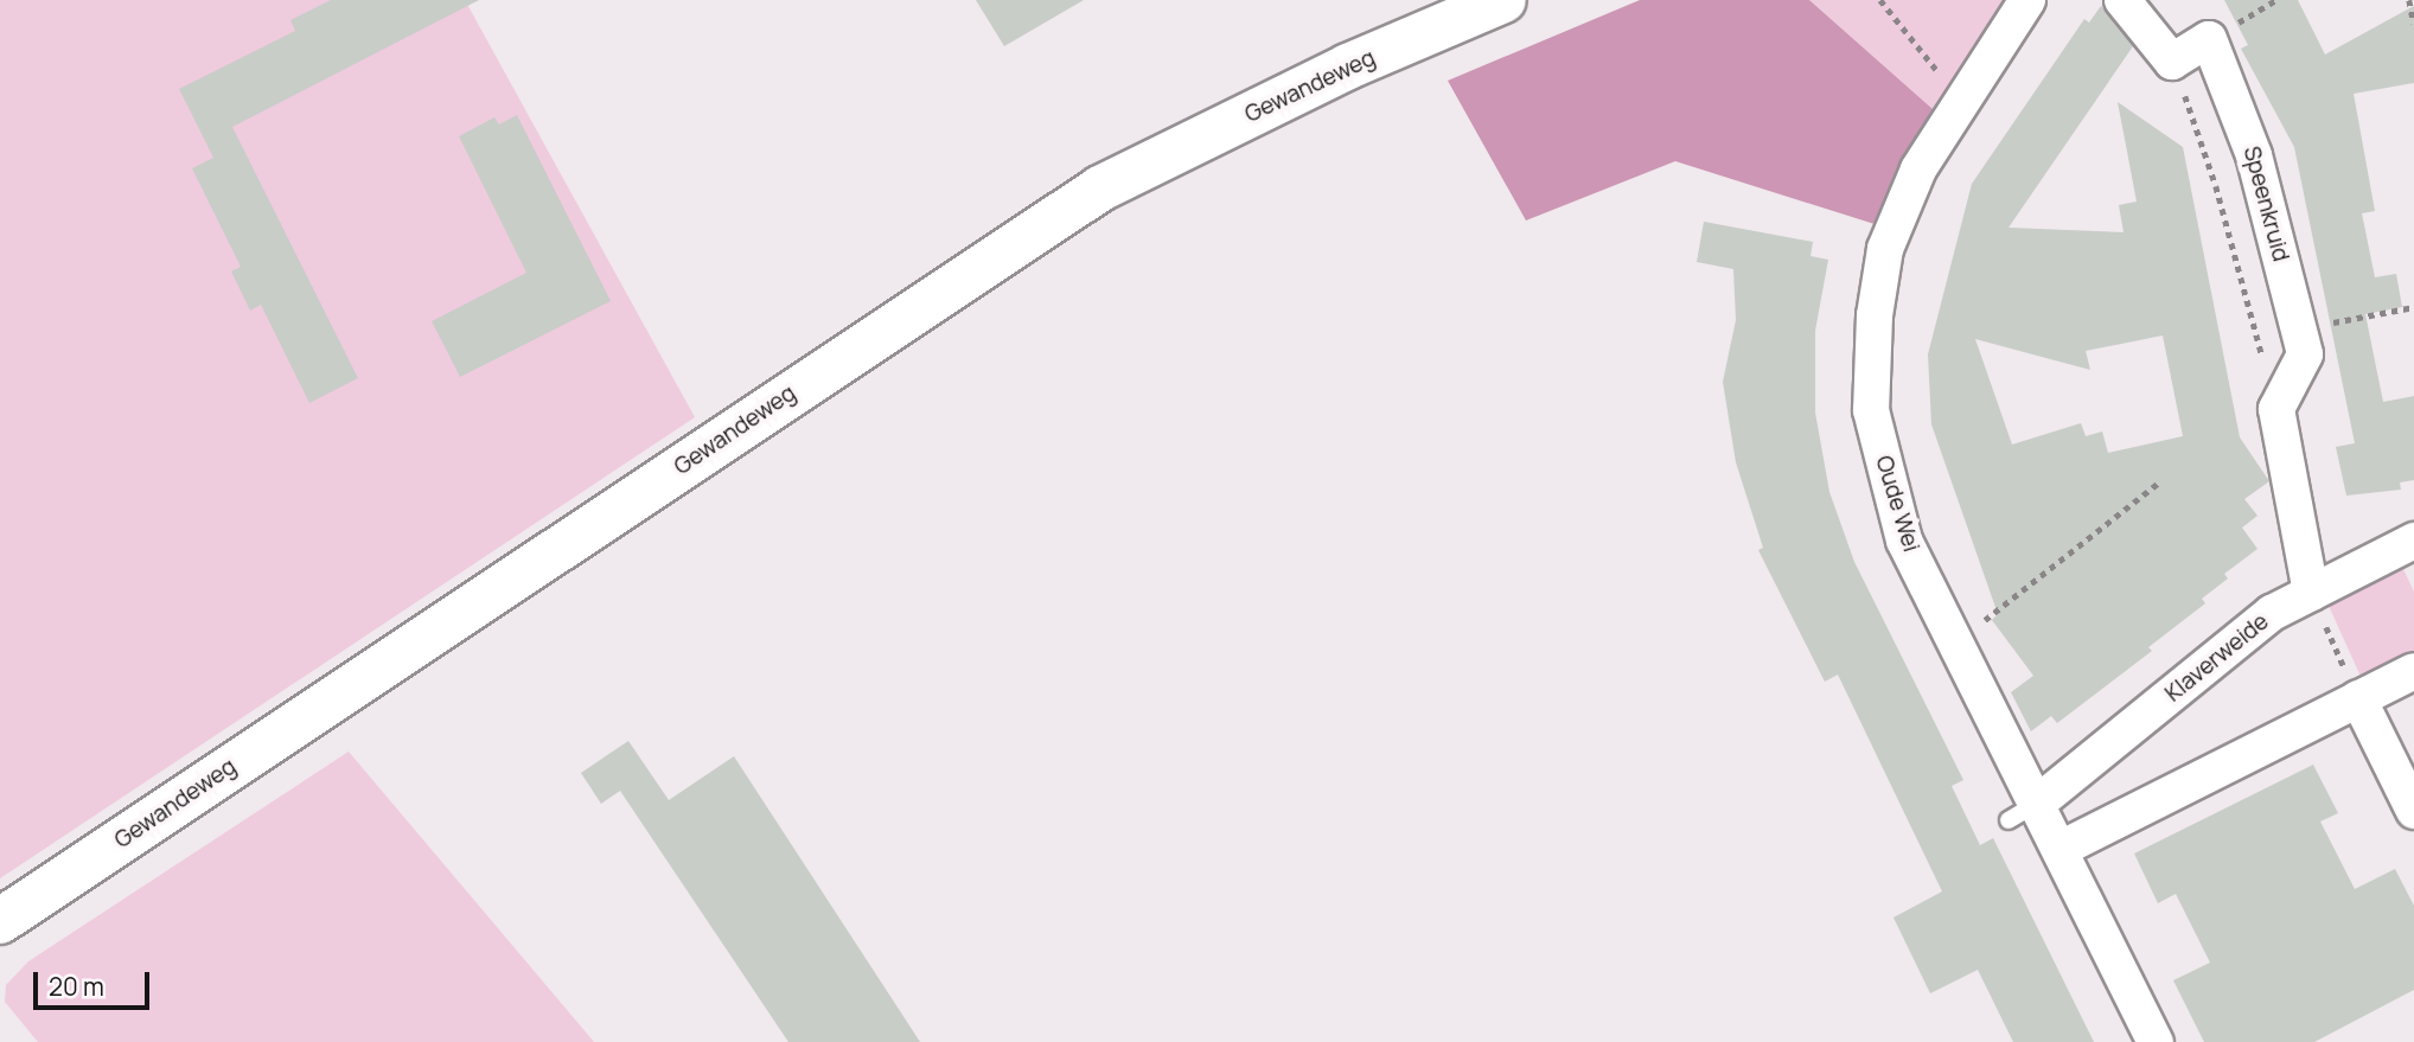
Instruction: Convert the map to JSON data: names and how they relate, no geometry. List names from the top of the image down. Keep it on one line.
{"streets":{"street":["Gewandeweg","Speenkruid","Oude Wei","Klaverweide"]},"crossings":[["Oude Wei","Klaverweide"]],"scale_bar":"20 m"}
